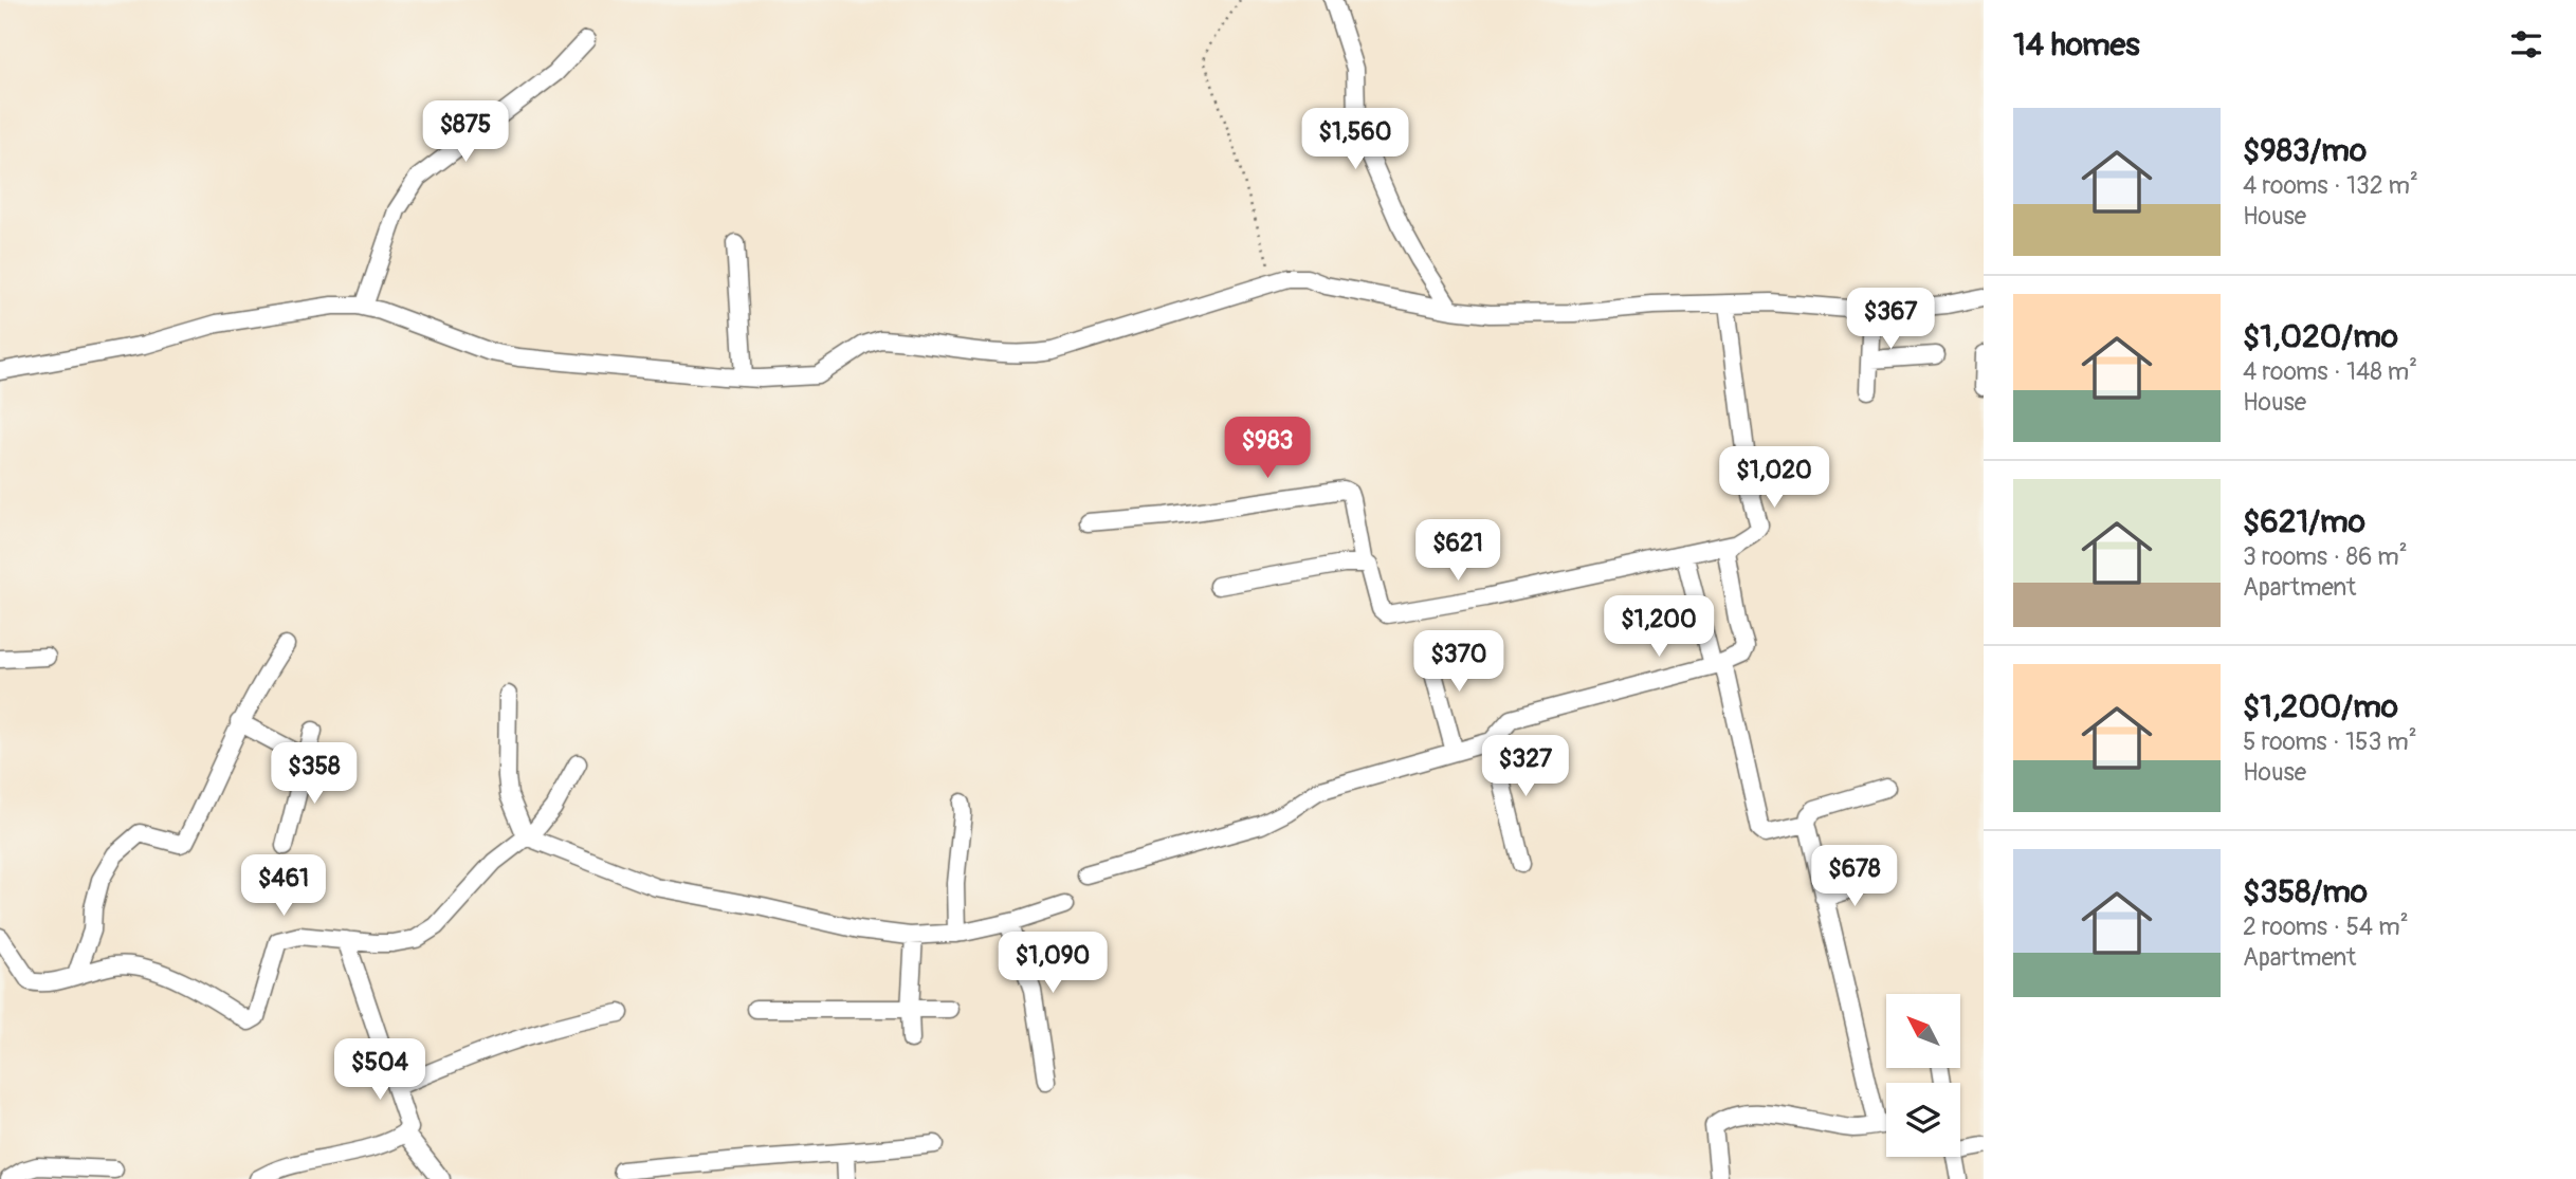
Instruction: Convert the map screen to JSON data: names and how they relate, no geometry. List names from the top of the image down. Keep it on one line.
{"north":"top left","page":{"heading":"14 homes","list":[{"name":"$983/mo","note":"4 rooms · 132 m² · House"},{"name":"$1,020/mo","note":"4 rooms · 148 m² · House"},{"name":"$621/mo","note":"3 rooms · 86 m² · Apartment"},{"name":"$1,200/mo","note":"5 rooms · 153 m² · House"},{"name":"$358/mo","note":"2 rooms · 54 m² · Apartment"}],"price":["$875","$1,560","$367","$983","$1,020","$621","$1,200","$370","$327","$358","$678","$461","$1,090","$504"]}}
